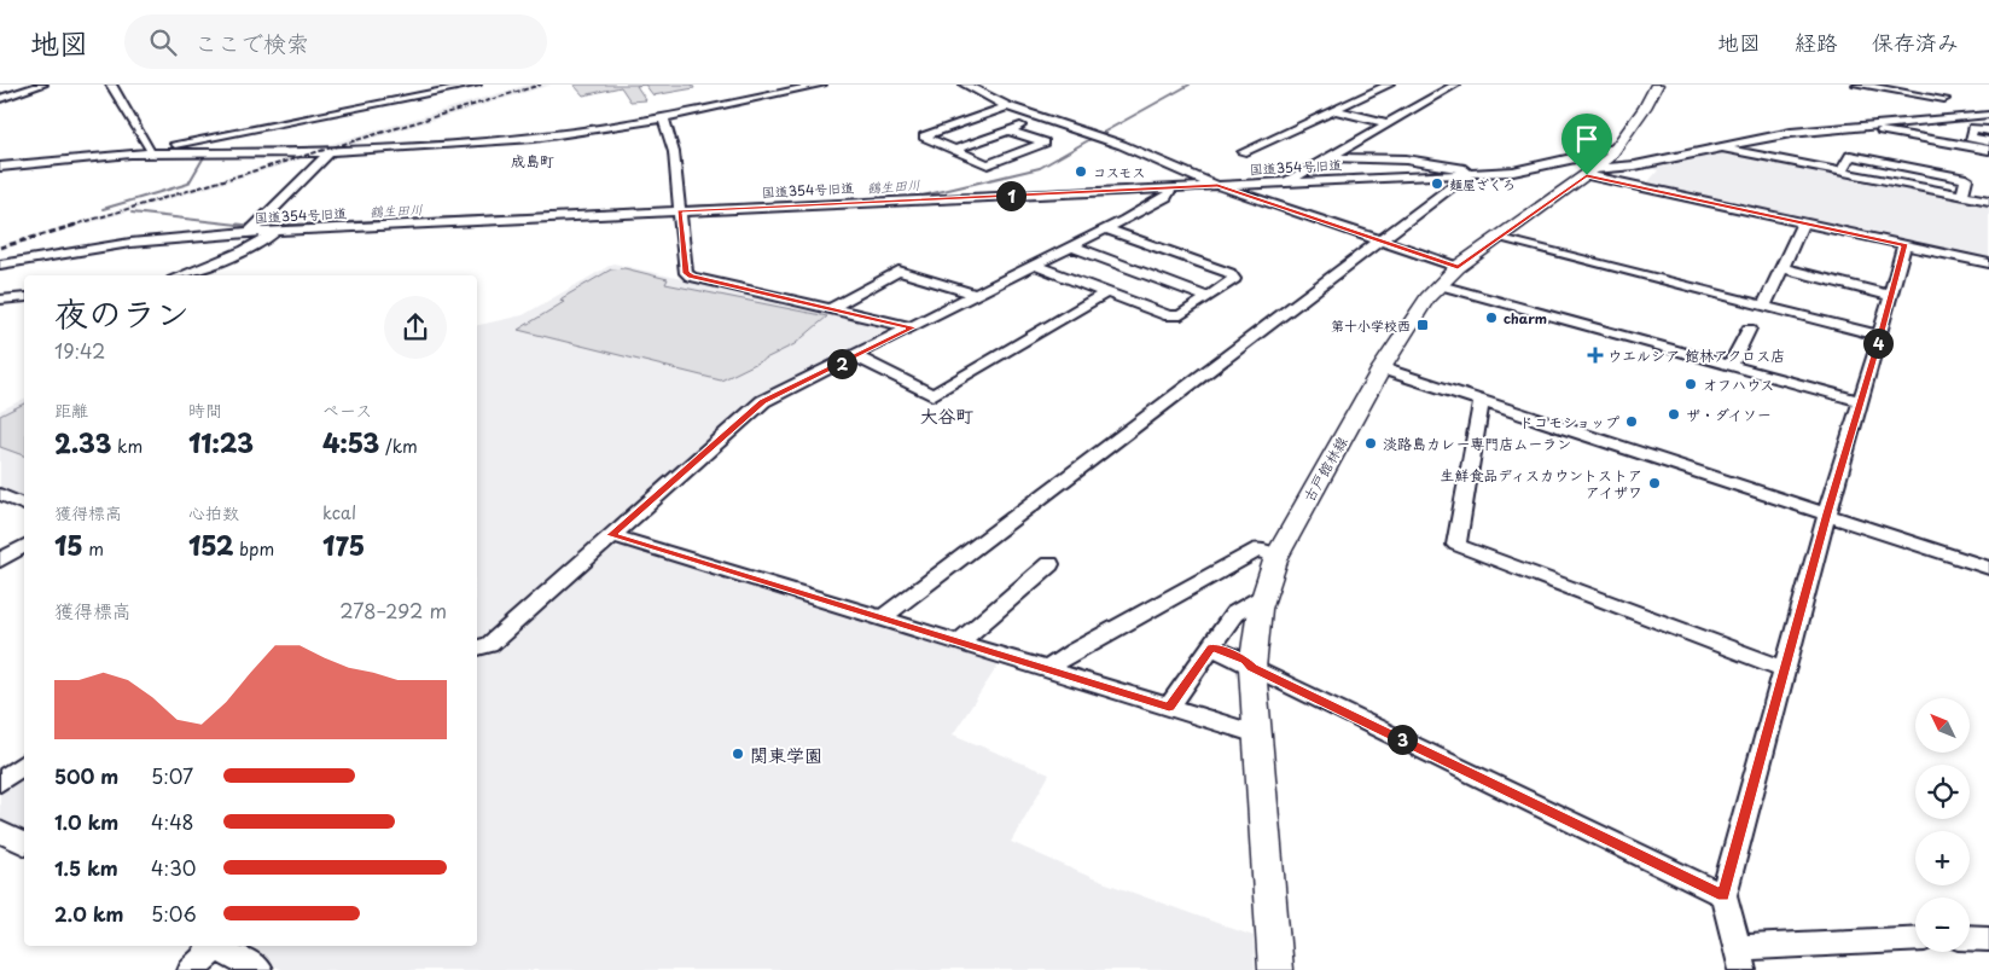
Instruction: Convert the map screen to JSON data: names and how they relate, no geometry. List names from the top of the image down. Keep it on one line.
{"streets":{"main road":["古戸館林線"],"street":["国道354号旧道"]},"crossings":[["国道354号旧道","古戸館林線"]],"districts":["成島町","大谷町"],"water":["鶴生田川"],"places":{"other":["コスモス","麺屋ざくろ","charm","オフハウス","ザ・ダイソー","ドコモショップ","淡路島カレー専門店ムーラン","生鮮食品ディスカウントストア アイザワ","関東学園"],"transit":["第十小学校西"],"health":["ウエルシア 館林アクロス店"]},"north":"top left","page":{"header":"地図","search":"ここで検索","nav":["地図","経路","保存済み"],"pins":["1","4","2","3"],"heading":["夜のラン","19:42"],"stats":[["距離","2.33 km"],["時間","11:23"],["ペース","4:53 /km"],["獲得標高","15 m"],["心拍数","152 bpm"],["kcal","175"]],"chart":["獲得標高","278–292 m"],"map_buttons":["+","−"],"list":[{"name":"500 m","note":"5:07"},{"name":"1.0 km","note":"4:48"},{"name":"1.5 km","note":"4:30"},{"name":"2.0 km","note":"5:06"}]}}
